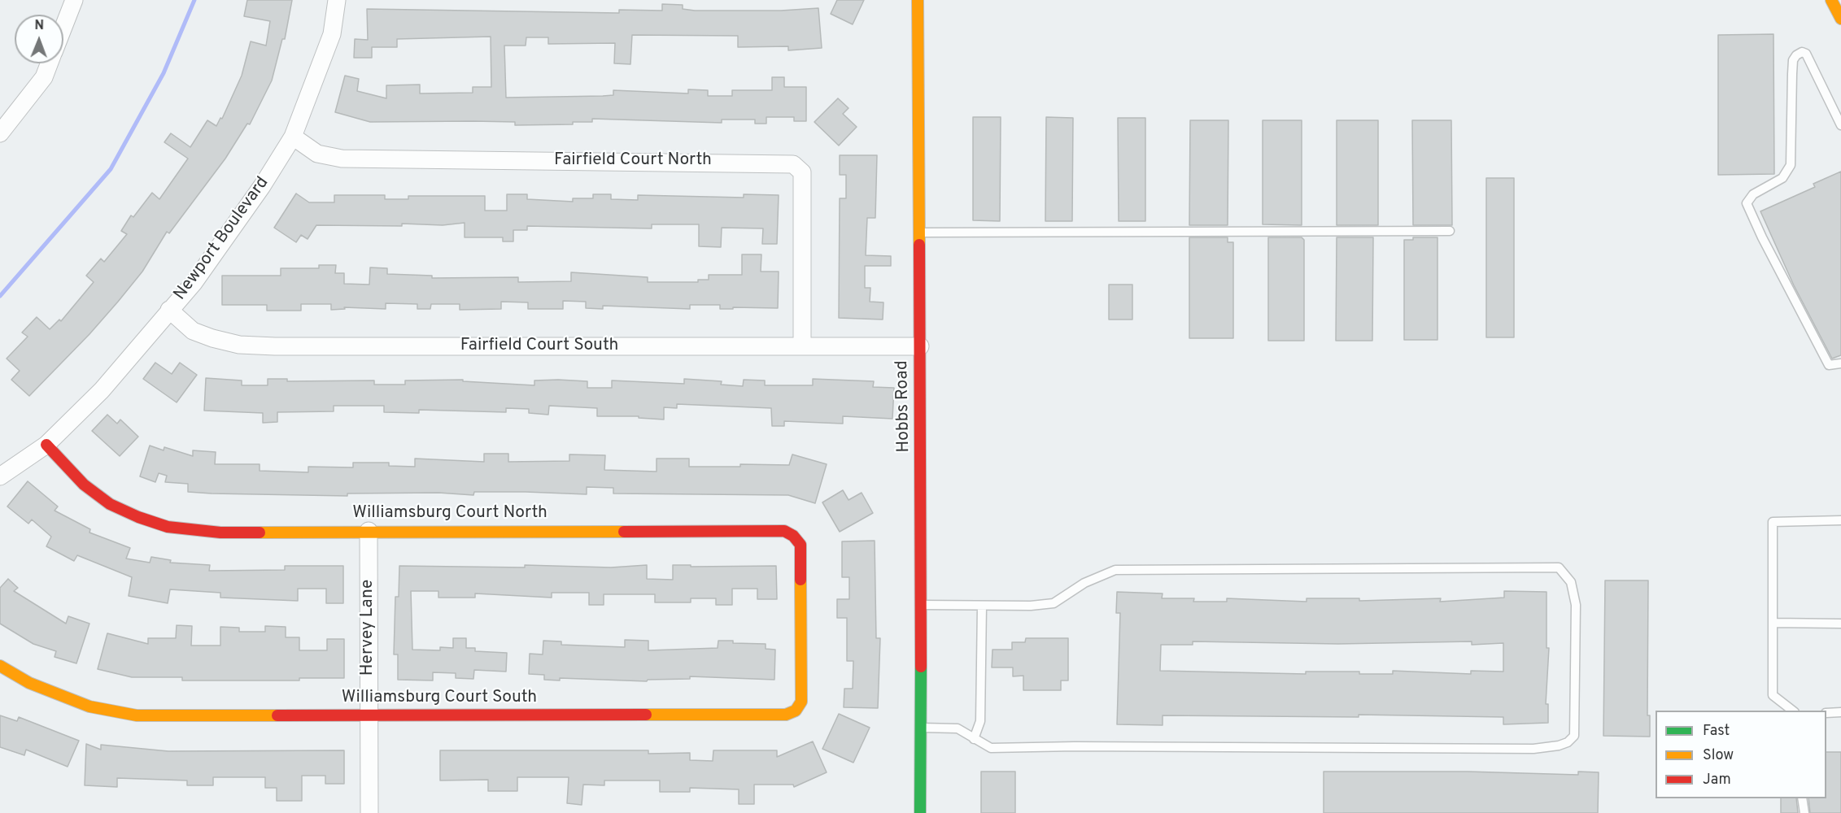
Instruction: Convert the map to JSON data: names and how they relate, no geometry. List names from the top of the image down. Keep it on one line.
{"streets":{"street":["Fairfield Court North","Newport Boulevard","Fairfield Court South","Hobbs Road","Williamsburg Court North","Hervey Lane","Williamsburg Court South"]},"crossings":[["Fairfield Court North","Newport Boulevard"],["Fairfield Court North","Fairfield Court South"],["Newport Boulevard","Fairfield Court South"],["Newport Boulevard","Williamsburg Court North"],["Fairfield Court South","Hobbs Road"],["Williamsburg Court North","Hervey Lane"],["Williamsburg Court North","Williamsburg Court South"],["Hervey Lane","Williamsburg Court South"]],"legend":["Fast","Slow","Jam"],"north":"top"}
